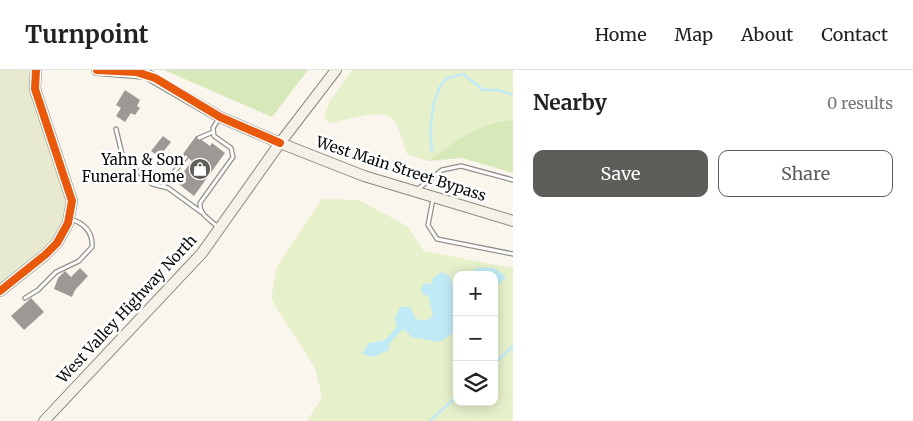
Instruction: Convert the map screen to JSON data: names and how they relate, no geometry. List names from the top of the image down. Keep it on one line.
{"streets":{"main road":["West Main Street Bypass","West Valley Highway North"]},"crossings":[["West Main Street Bypass","West Valley Highway North"]],"places":{"shop":["Yahn & Son Funeral Home"]},"page":{"header":"Turnpoint","nav":["Home","Map","About","Contact"],"heading":["Nearby","0 results"],"buttons":["Save","Share"],"map_buttons":["+","−"]}}
